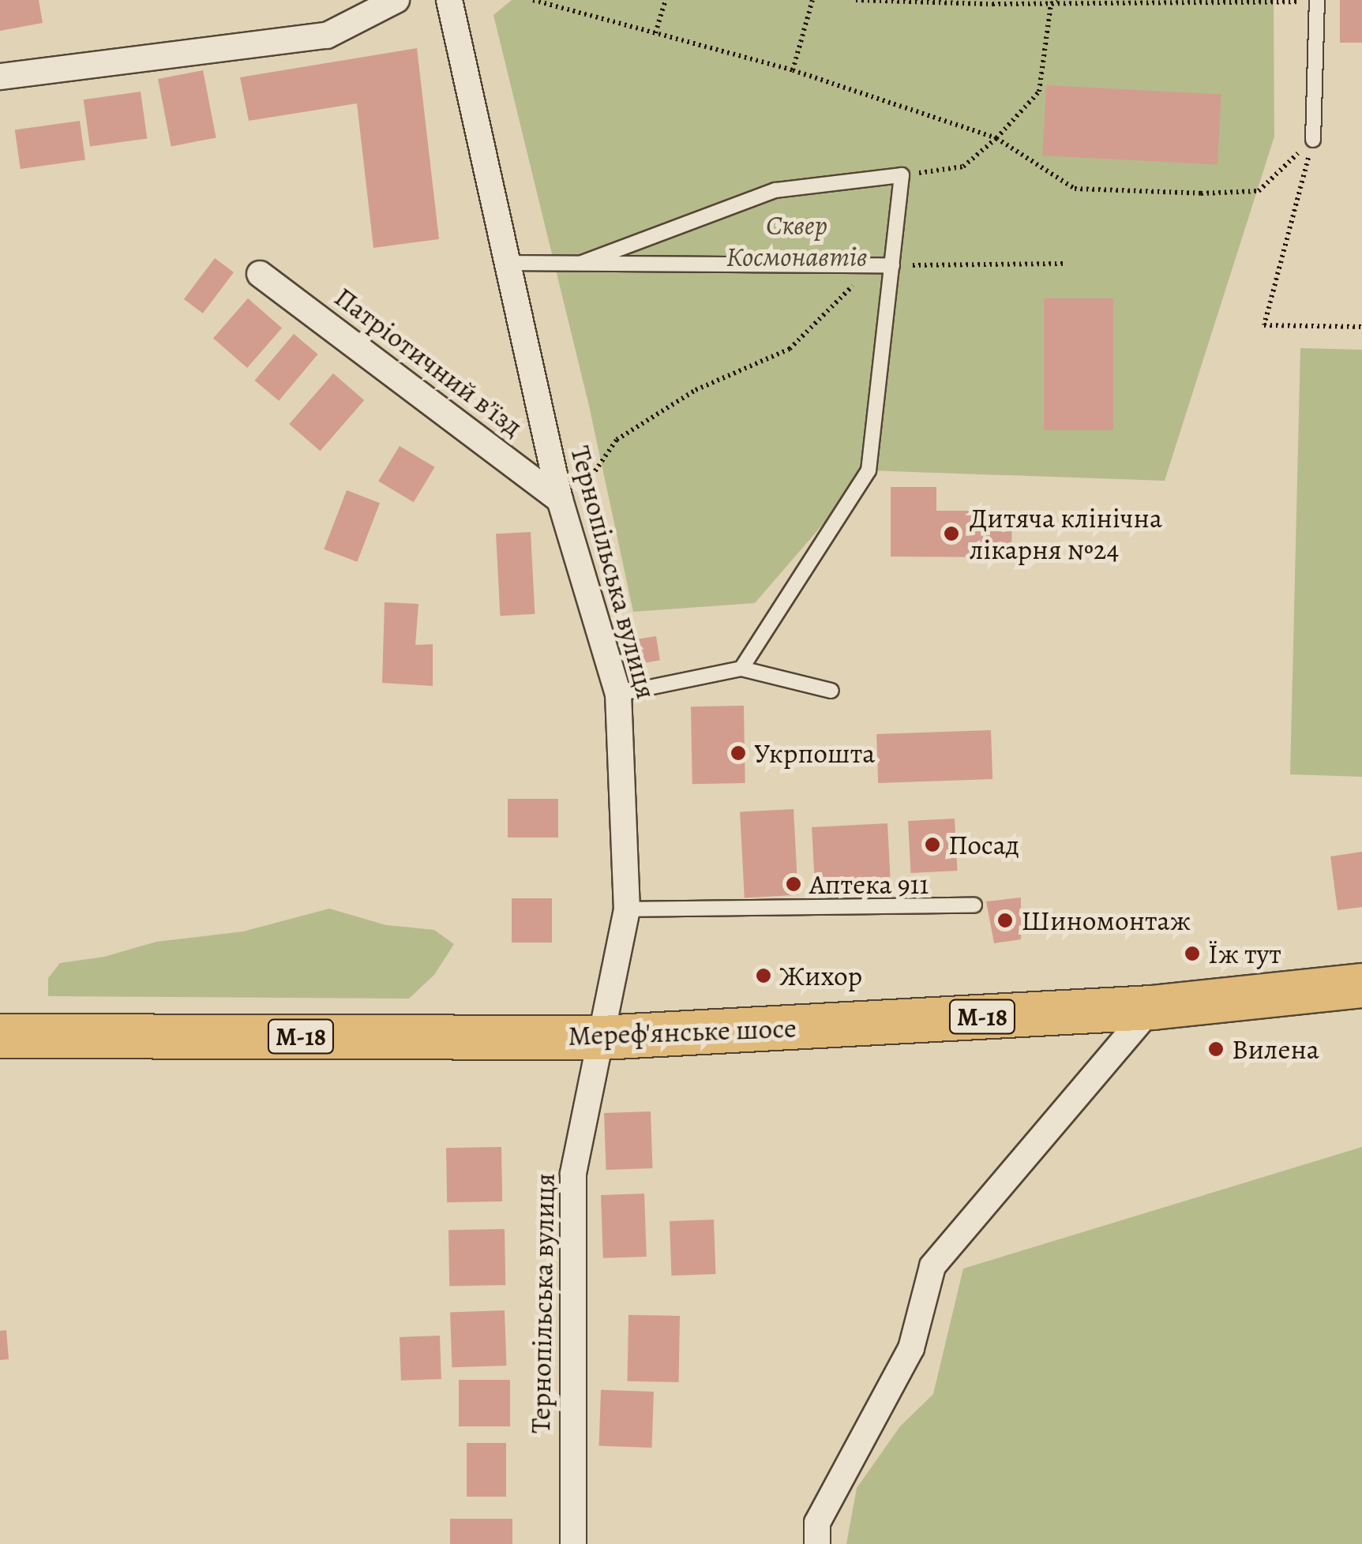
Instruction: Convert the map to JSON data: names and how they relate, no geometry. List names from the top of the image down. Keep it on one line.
{"streets":{"highway":["М-18","Мереф'янське шосе"],"street":["Патріотичний в’їзд","Тернопільська вулиця"]},"crossings":[["Патріотичний в’їзд","Тернопільська вулиця"],["Тернопільська вулиця","Мереф'янське шосе"]],"parks":["Сквер Космонавтів"],"places":["Дитяча клінічна лікарня №24","Укрпошта","Посад","Аптека 911","Шиномонтаж","Їж тут","Жихор","Вилена"]}
